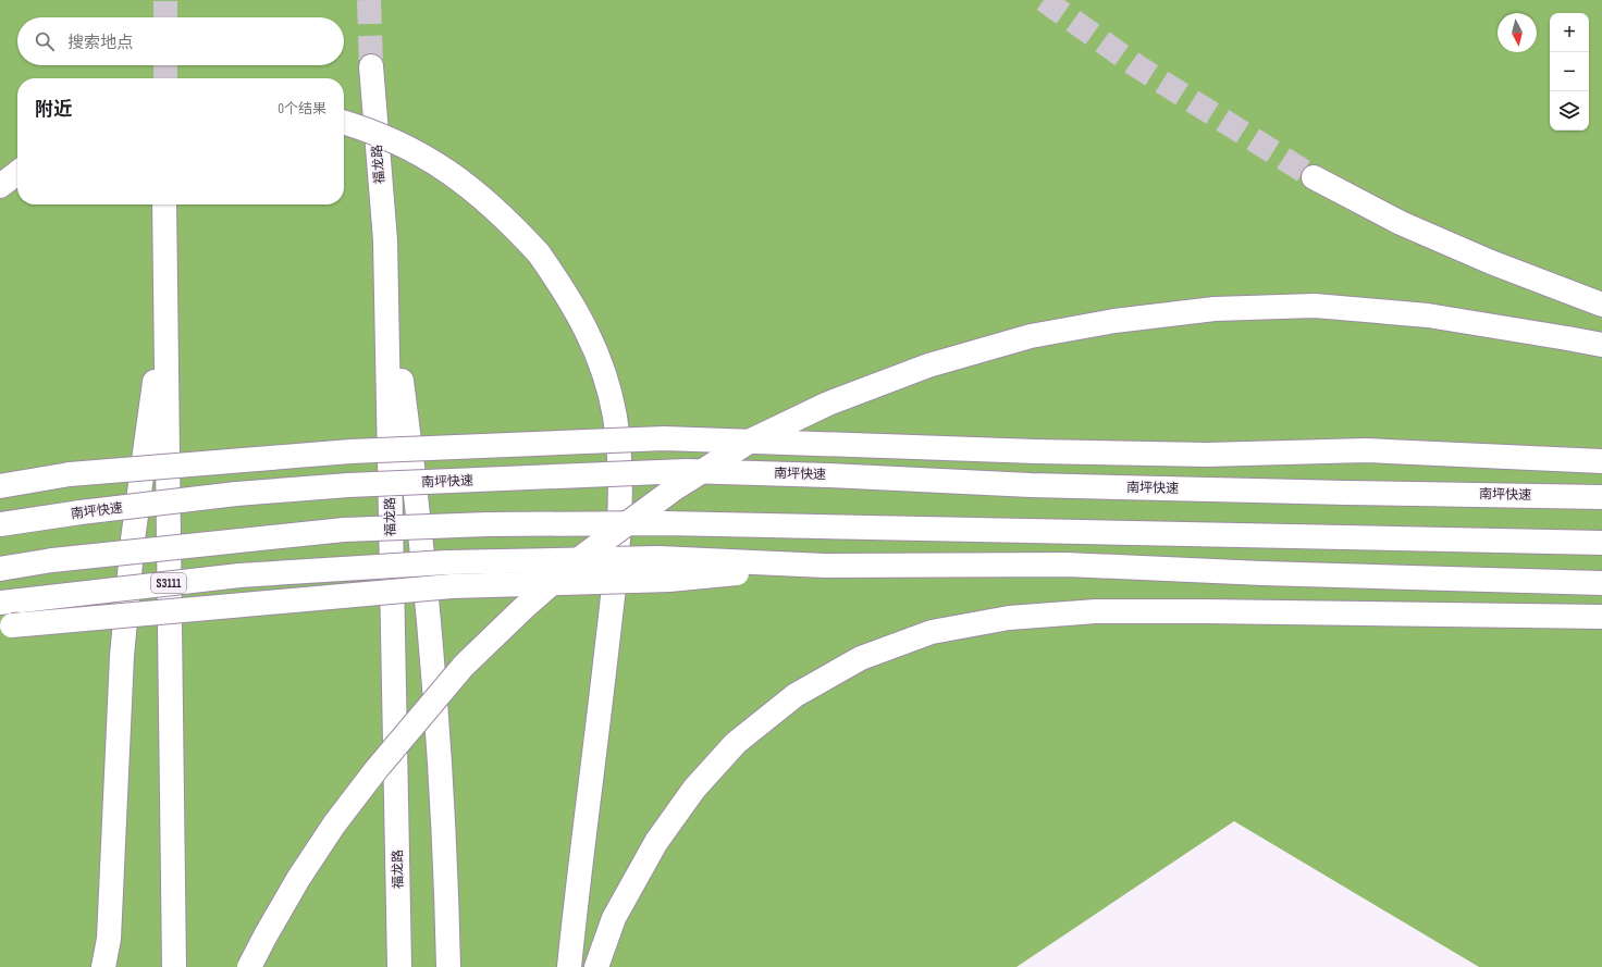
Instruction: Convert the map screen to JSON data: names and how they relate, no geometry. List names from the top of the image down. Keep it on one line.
{"streets":{"highway":["福龙路","南坪快速","S3111"]},"north":"bottom","page":{"map_buttons":["+","−"],"search":"搜索地点","heading":["附近","0个结果"]}}
